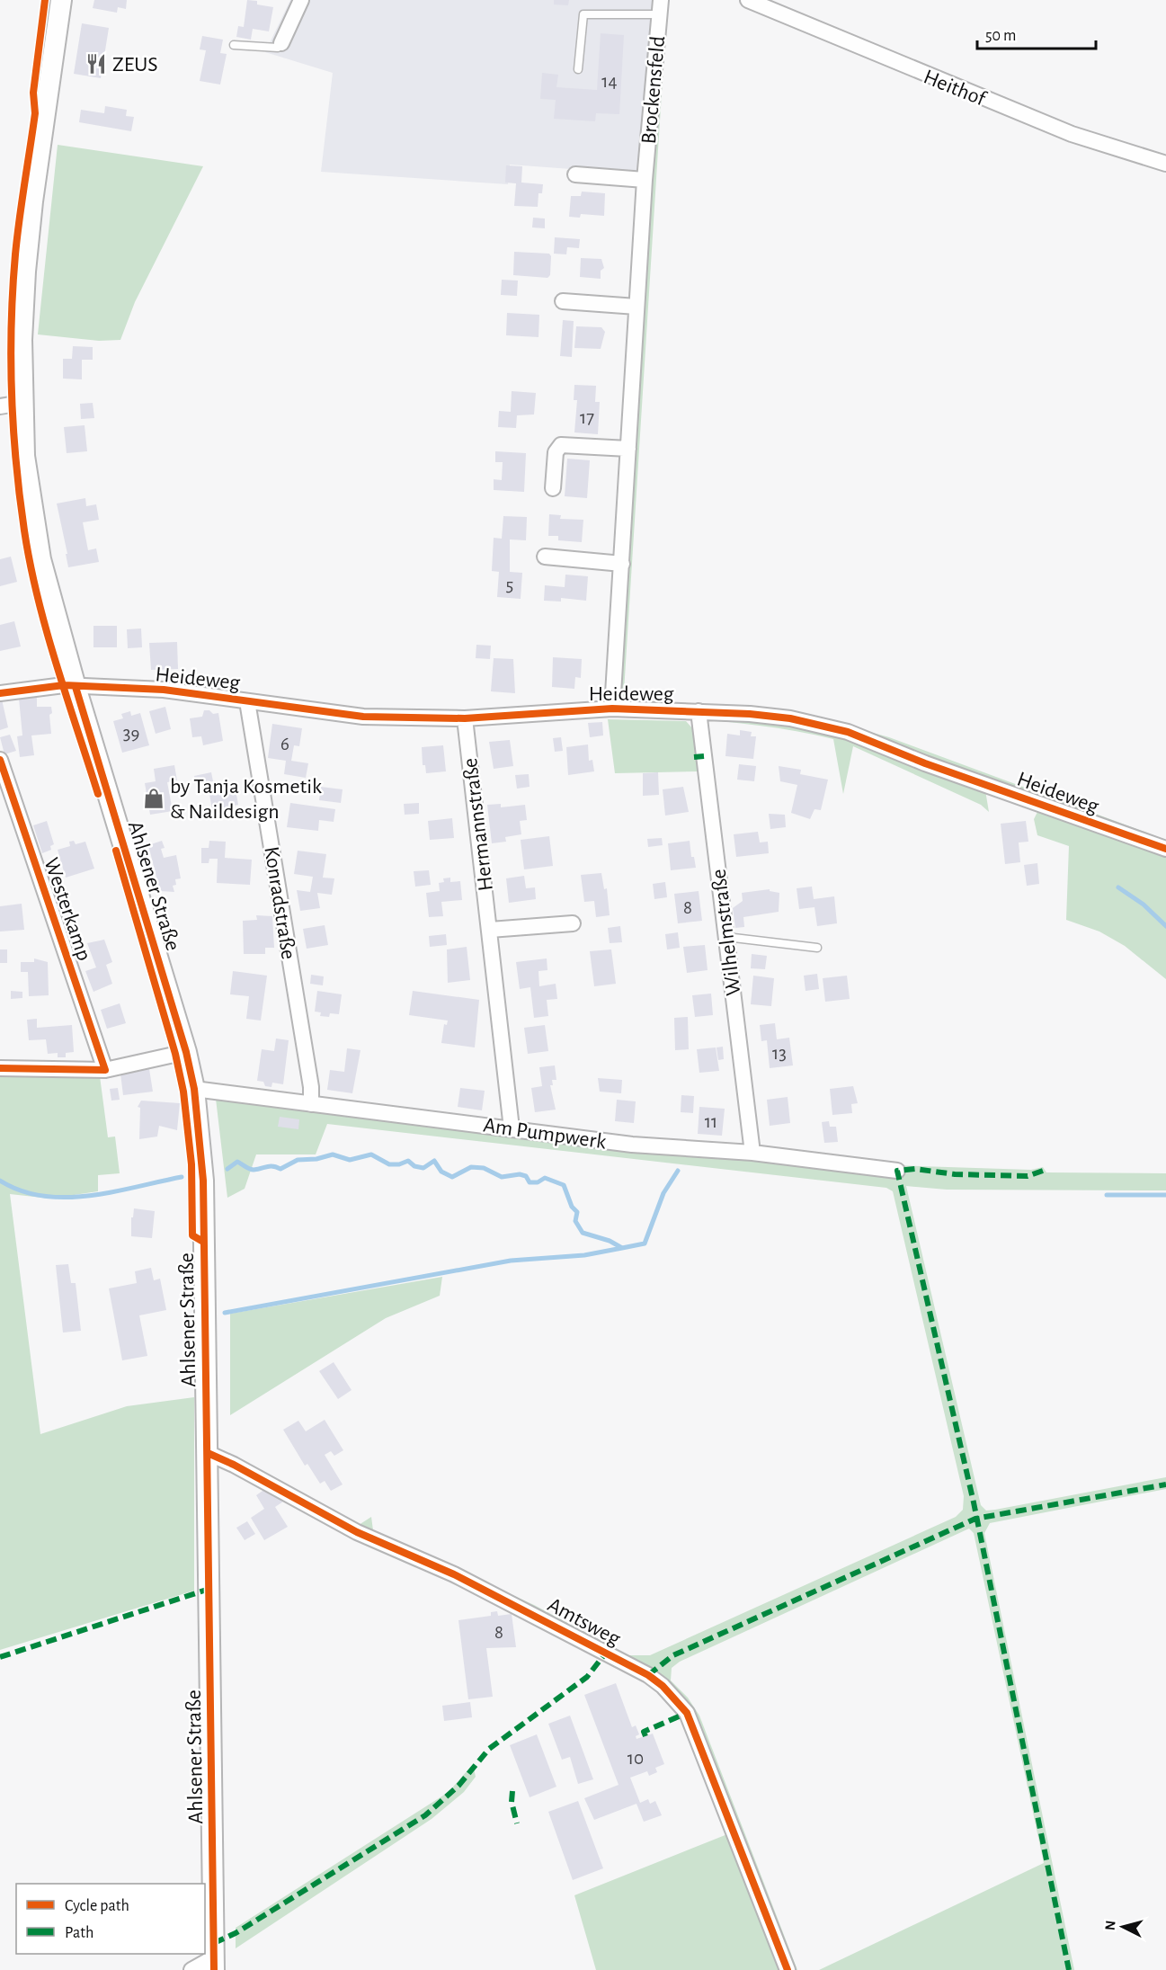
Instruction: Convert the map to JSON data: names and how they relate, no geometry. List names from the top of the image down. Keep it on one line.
{"streets":{"main road":["Ahlsener Straße"],"street":["Heithof","Brockensfeld","Heideweg","Hermannstraße","Konradstraße","Westerkamp","Wilhelmstraße","Am Pumpwerk","Amtsweg"]},"crossings":[["Brockensfeld","Heideweg"],["Heideweg","Hermannstraße"],["Heideweg","Ahlsener Straße"],["Heideweg","Konradstraße"],["Heideweg","Wilhelmstraße"],["Hermannstraße","Am Pumpwerk"],["Ahlsener Straße","Am Pumpwerk"],["Ahlsener Straße","Amtsweg"],["Konradstraße","Am Pumpwerk"],["Wilhelmstraße","Am Pumpwerk"]],"places":{"restaurant":["ZEUS"],"shop":["by Tanja Kosmetik & Naildesign"]},"house_numbers":["14","17","5","39","6","8","13","11","8","10"],"legend":["Cycle path","Path"],"scale_bar":"50 m","north":"left"}
